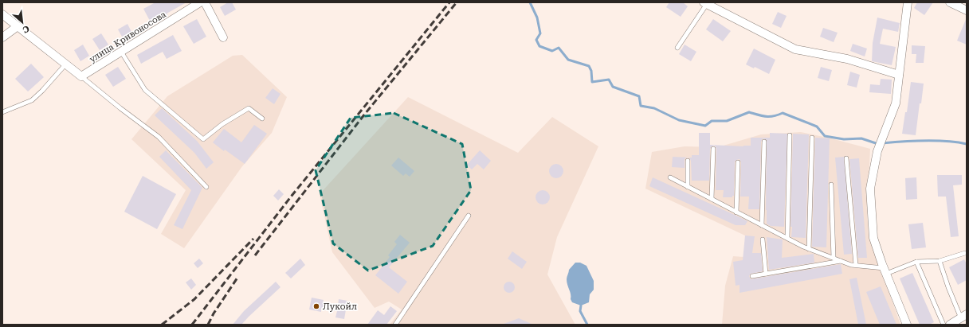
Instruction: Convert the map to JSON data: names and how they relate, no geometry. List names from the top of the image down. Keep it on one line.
{"streets":{"street":["улица Кривоносова"]},"places":["Лукойл"],"north":"bottom right"}
